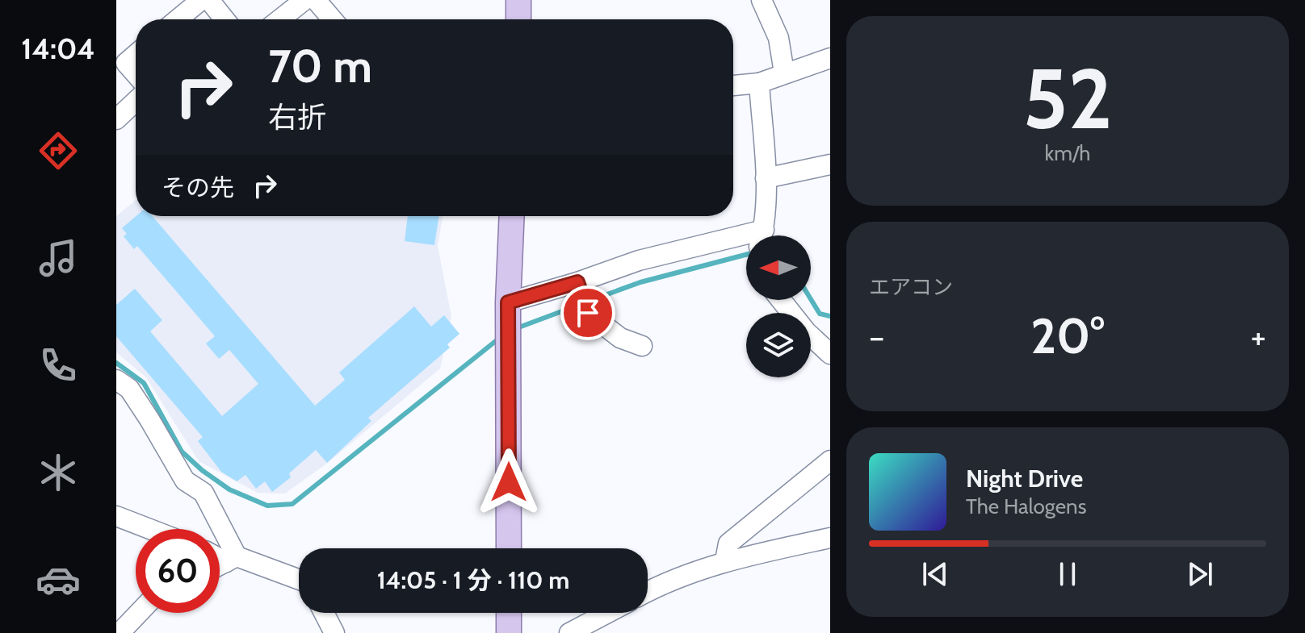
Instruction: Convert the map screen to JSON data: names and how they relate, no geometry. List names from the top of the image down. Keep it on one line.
{"north":"left","page":{"tabs":"14:04","tile":[["52","km/h"],"エアコン"],"turn":["70 m","右折"],"then":"その先","heat":["−","20°","+"],"song":["Night Drive","The Halogens"],"limit":"60","trip":"14:05 · 1 分 · 110 m"}}
